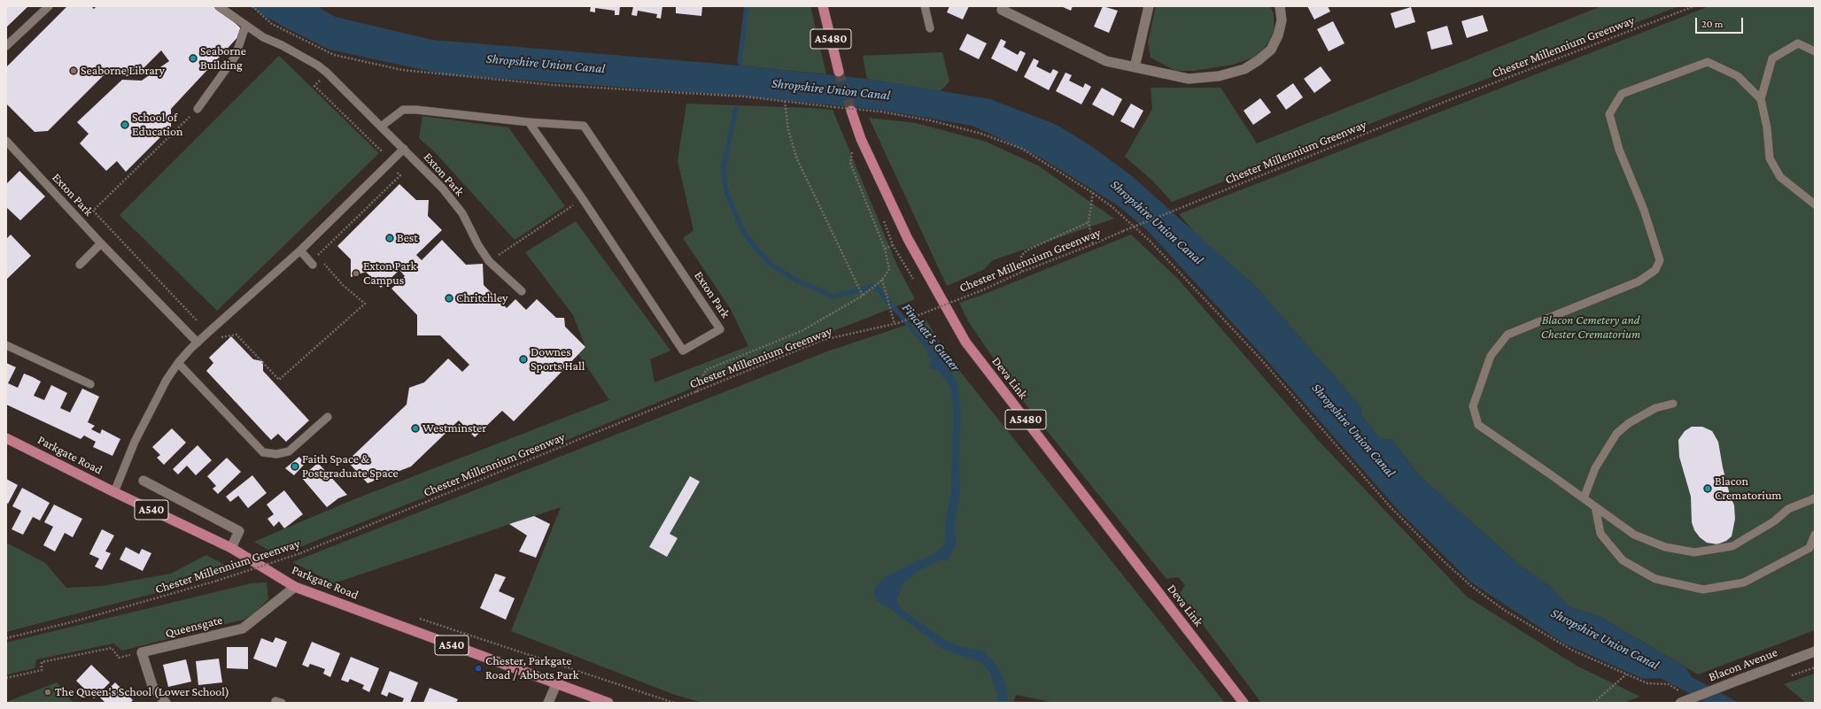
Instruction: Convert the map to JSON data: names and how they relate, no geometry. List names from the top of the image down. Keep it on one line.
{"streets":{"main road":["A5480","Deva Link","Parkgate Road","A540"],"street":["Queensgate","Blacon Avenue"],"lane":["Exton Park"],"path":["Chester Millennium Greenway"]},"crossings":[["Parkgate Road","Queensgate"]],"water":["Shropshire Union Canal","Finchett's Gutter"],"parks":["Blacon Cemetery and Chester Crematorium"],"places":["Seaborne Building","Seaborne Library","School of Education","Best","Exton Park Campus","Chritchley","Downes Sports Hall","Westminster","Faith Space & Postgraduate Space","Blacon Crematorium","Chester, Parkgate Road / Abbots Park","The Queen's School (Lower School)"],"scale_bar":"20 m"}
